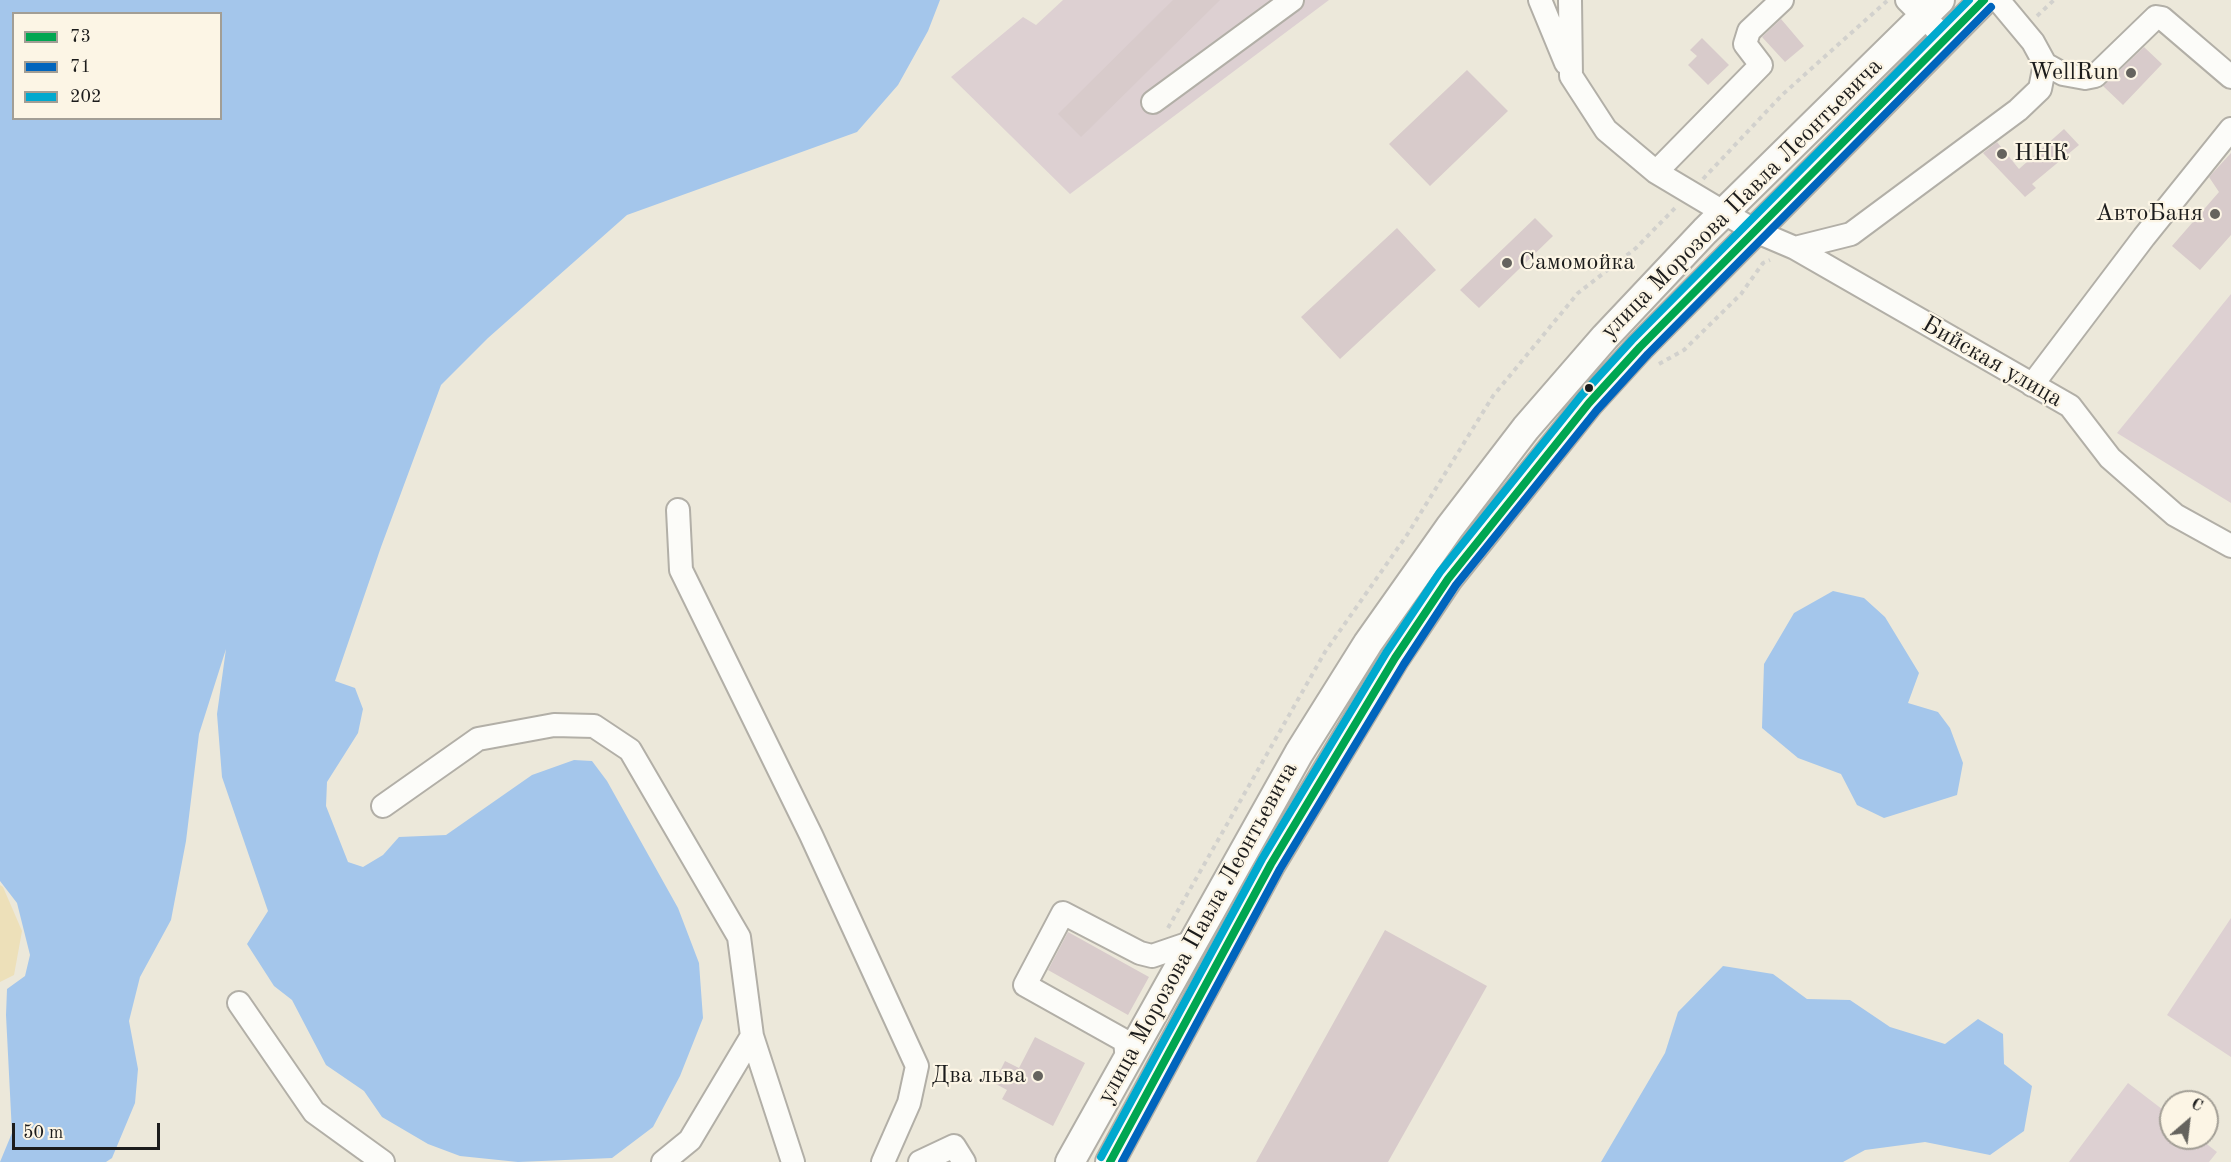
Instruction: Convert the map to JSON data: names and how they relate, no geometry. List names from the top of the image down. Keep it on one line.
{"streets":{"main road":["улица Морозова Павла Леонтьевича"],"street":["Бийская улица"]},"crossings":[["улица Морозова Павла Леонтьевича","Бийская улица"]],"places":["WellRun","ННК","АвтоБаня","Самомойка","Два льва"],"lines":["transit line 73","transit line 202","transit line 71"],"legend":["73","71","202"],"scale_bar":"50 m","north":"top right"}
